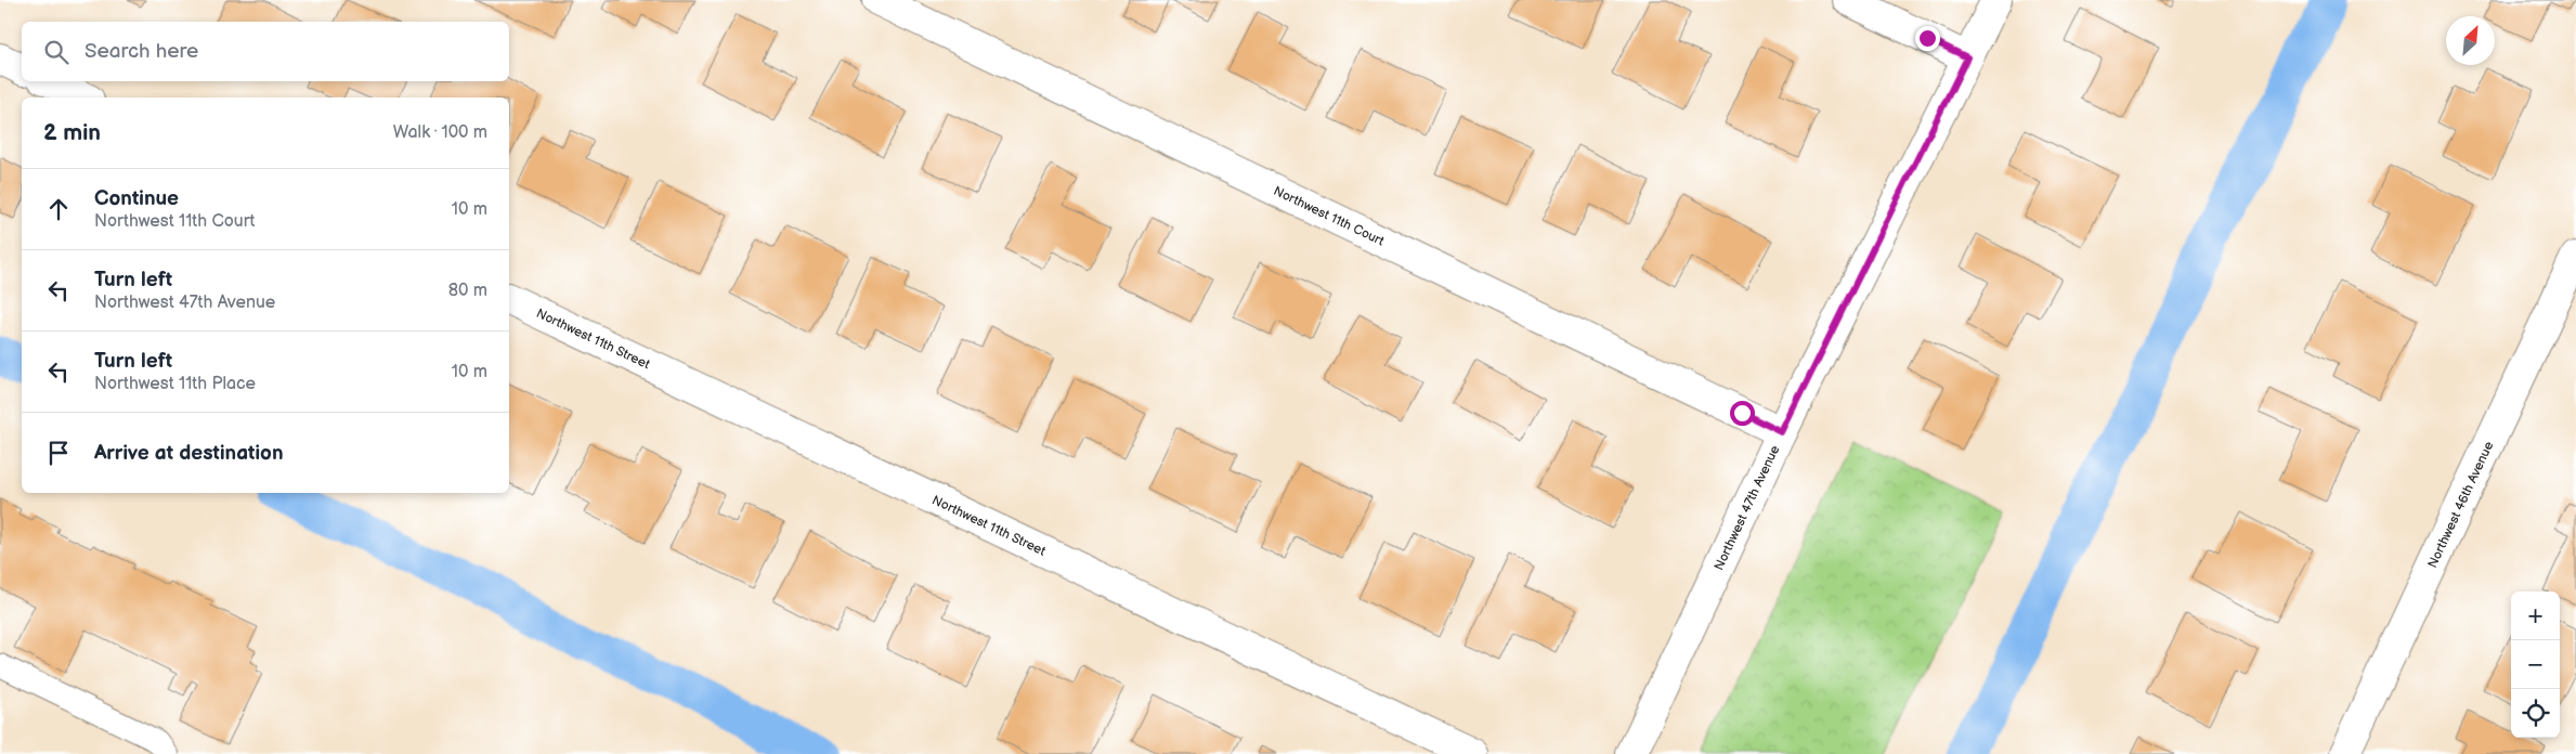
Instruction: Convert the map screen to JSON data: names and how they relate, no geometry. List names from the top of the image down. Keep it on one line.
{"streets":{"street":["Northwest 11th Court","Northwest 11th Street","Northwest 46th Avenue","Northwest 47th Avenue"]},"crossings":[["Northwest 11th Court","Northwest 47th Avenue"]],"north":"top right","page":{"search":"Search here","heading":["2 min","Walk · 100 m"],"list":[["Continue","Northwest 11th Court","10 m"],["Turn left","Northwest 47th Avenue","80 m"],["Turn left","Northwest 11th Place","10 m"],"Arrive at destination"],"map_buttons":["+","−"]}}
